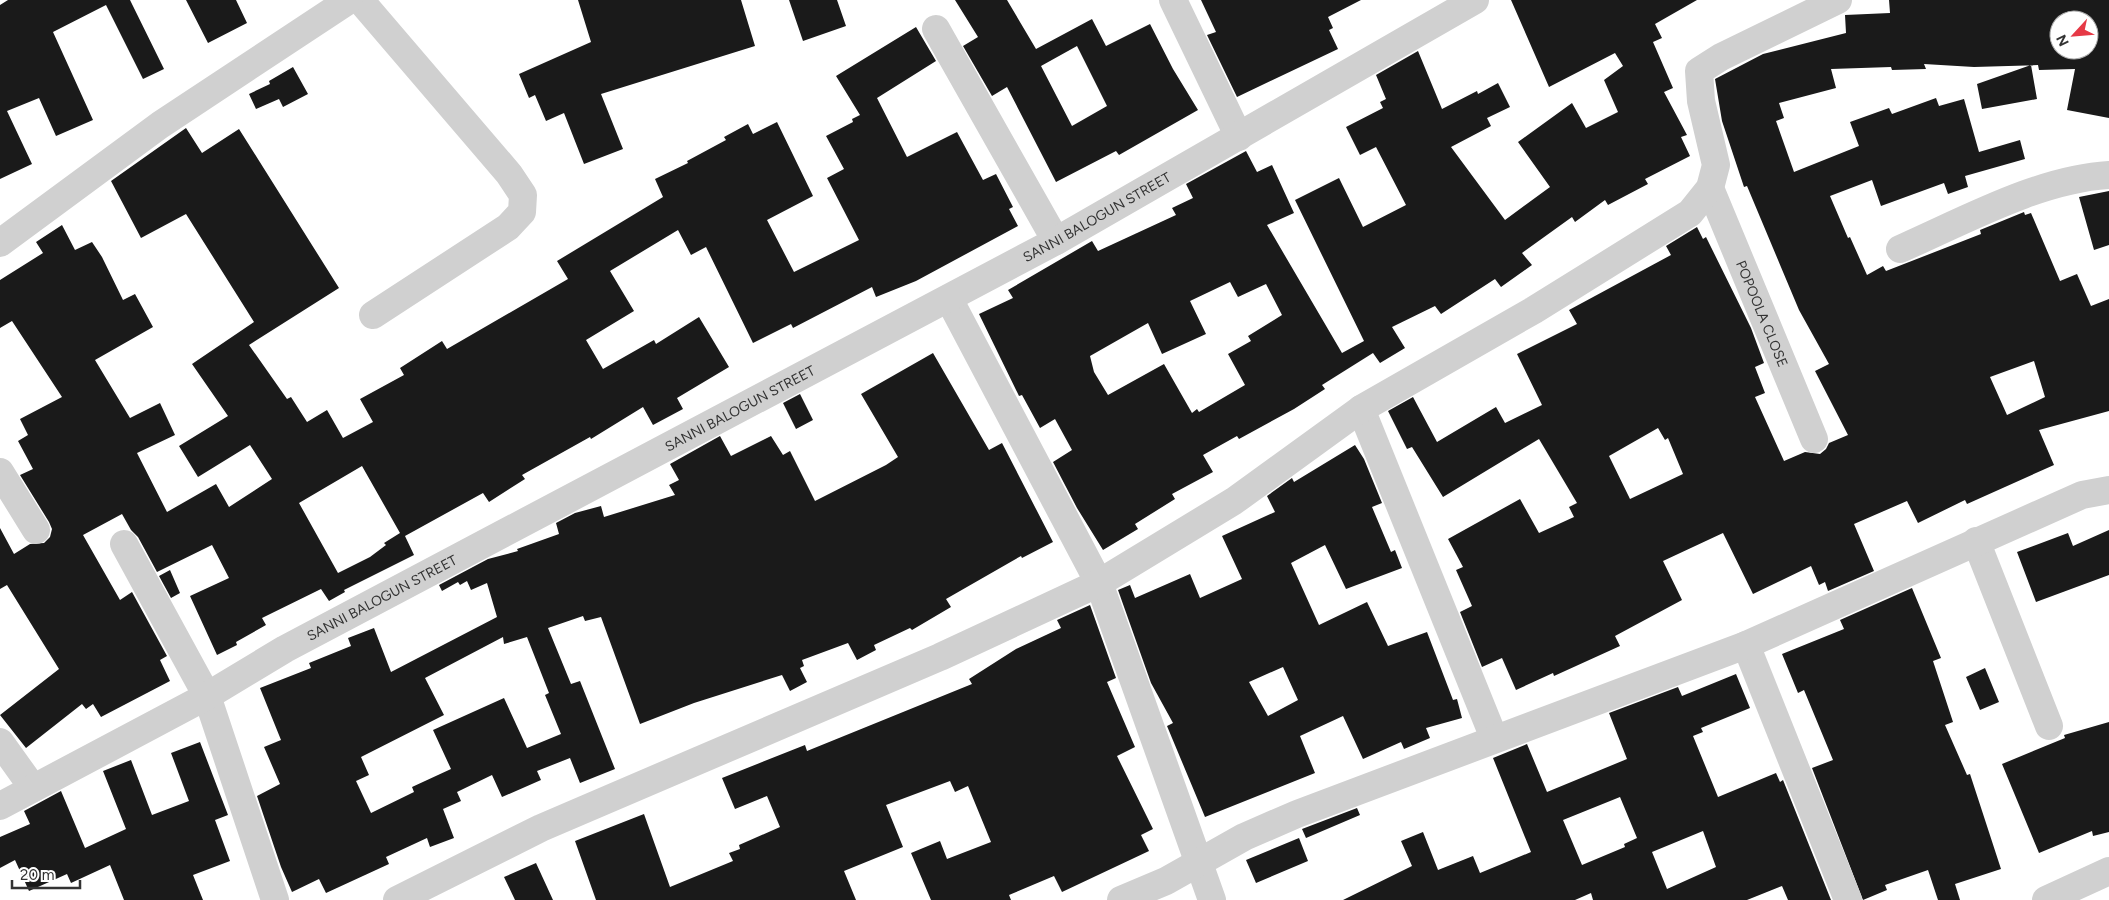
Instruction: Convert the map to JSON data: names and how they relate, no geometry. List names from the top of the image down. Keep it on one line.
{"streets":{"street":["SANNI BALOGUN STREET","POPOOLA CLOSE"]},"scale_bar":"20 m","north":"bottom left"}
